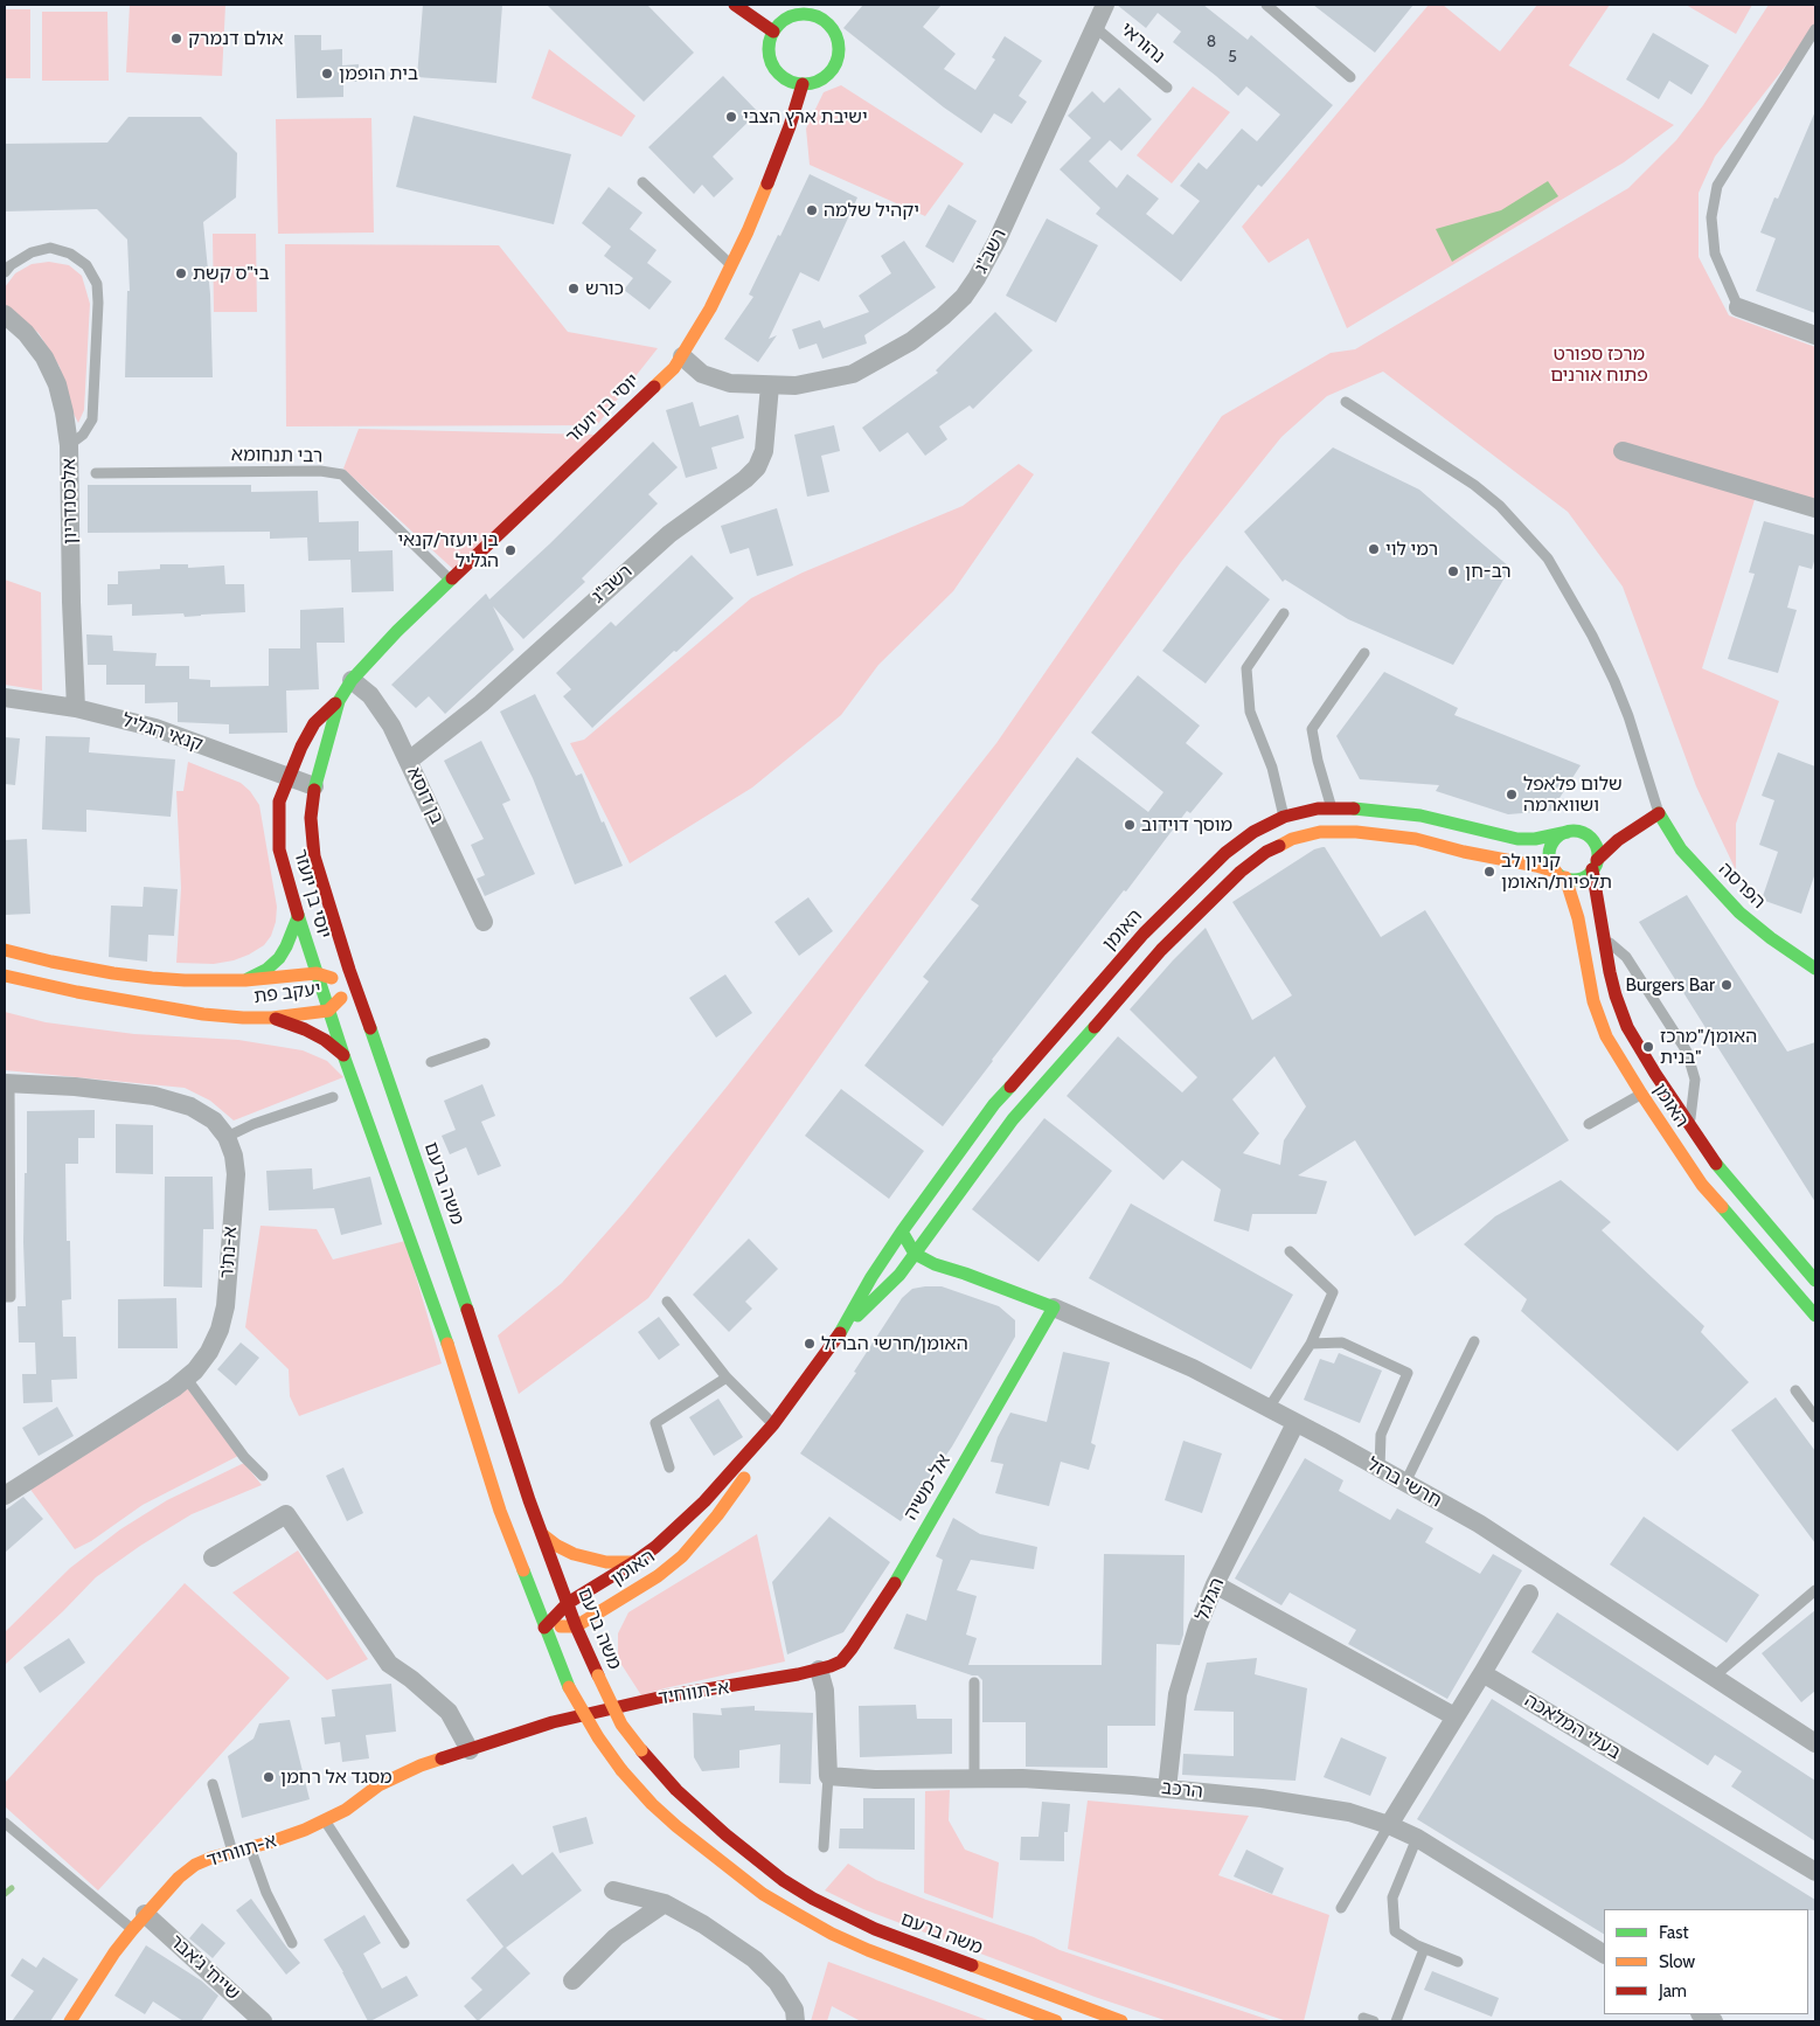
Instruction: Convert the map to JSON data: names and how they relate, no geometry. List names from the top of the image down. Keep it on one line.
{"streets":{"street":["רשב\"ג","יוסי בן יועזר","אלכסנדריון","קנאי הגליל","בן דוסא","הפרסה","האומן","יעקב פת","משה ברעם","א-נת'ר","חרשי ברזל","אל-משיה","הגלגל","א-תווחיד","בעלי המלאכה","הרכב","שייח' ג'אבר"],"lane":["נהוראי","רבי תנחומא"]},"crossings":[["נהוראי","רשב\"ג"],["רשב\"ג","יוסי בן יועזר"],["רשב\"ג","בן דוסא"],["יוסי בן יועזר","רבי תנחומא"],["יוסי בן יועזר","קנאי הגליל"],["יוסי בן יועזר","בן דוסא"],["יוסי בן יועזר","יעקב פת"],["יוסי בן יועזר","משה ברעם"],["אלכסנדריון","קנאי הגליל"],["האומן","משה ברעם"],["האומן","חרשי ברזל"],["יעקב פת","משה ברעם"],["חרשי ברזל","אל-משיה"],["חרשי ברזל","הגלגל"],["אל-משיה","א-תווחיד"],["הגלגל","הרכב"],["א-תווחיד","שייח' ג'אבר"]],"parks":["מרכז ספורט פתוח אורנים"],"places":["אולם דנמרק","בית הופמן","ישיבת ארץ הצבי","יקהיל שלמה","בי\"ס קשת","כורש","רמי לוי","בן יועזר/קנאי הגליל","רב-חן","שלום פלאפל ושווארמה","מוסך דוידוב","קניון לב תלפיות/האומן","Burgers Bar","האומן/\"מרכז בנית\"","האומן/חרשי הברזל","מסגד אל רחמן"],"house_numbers":["8","5"],"legend":["Fast","Slow","Jam"]}
